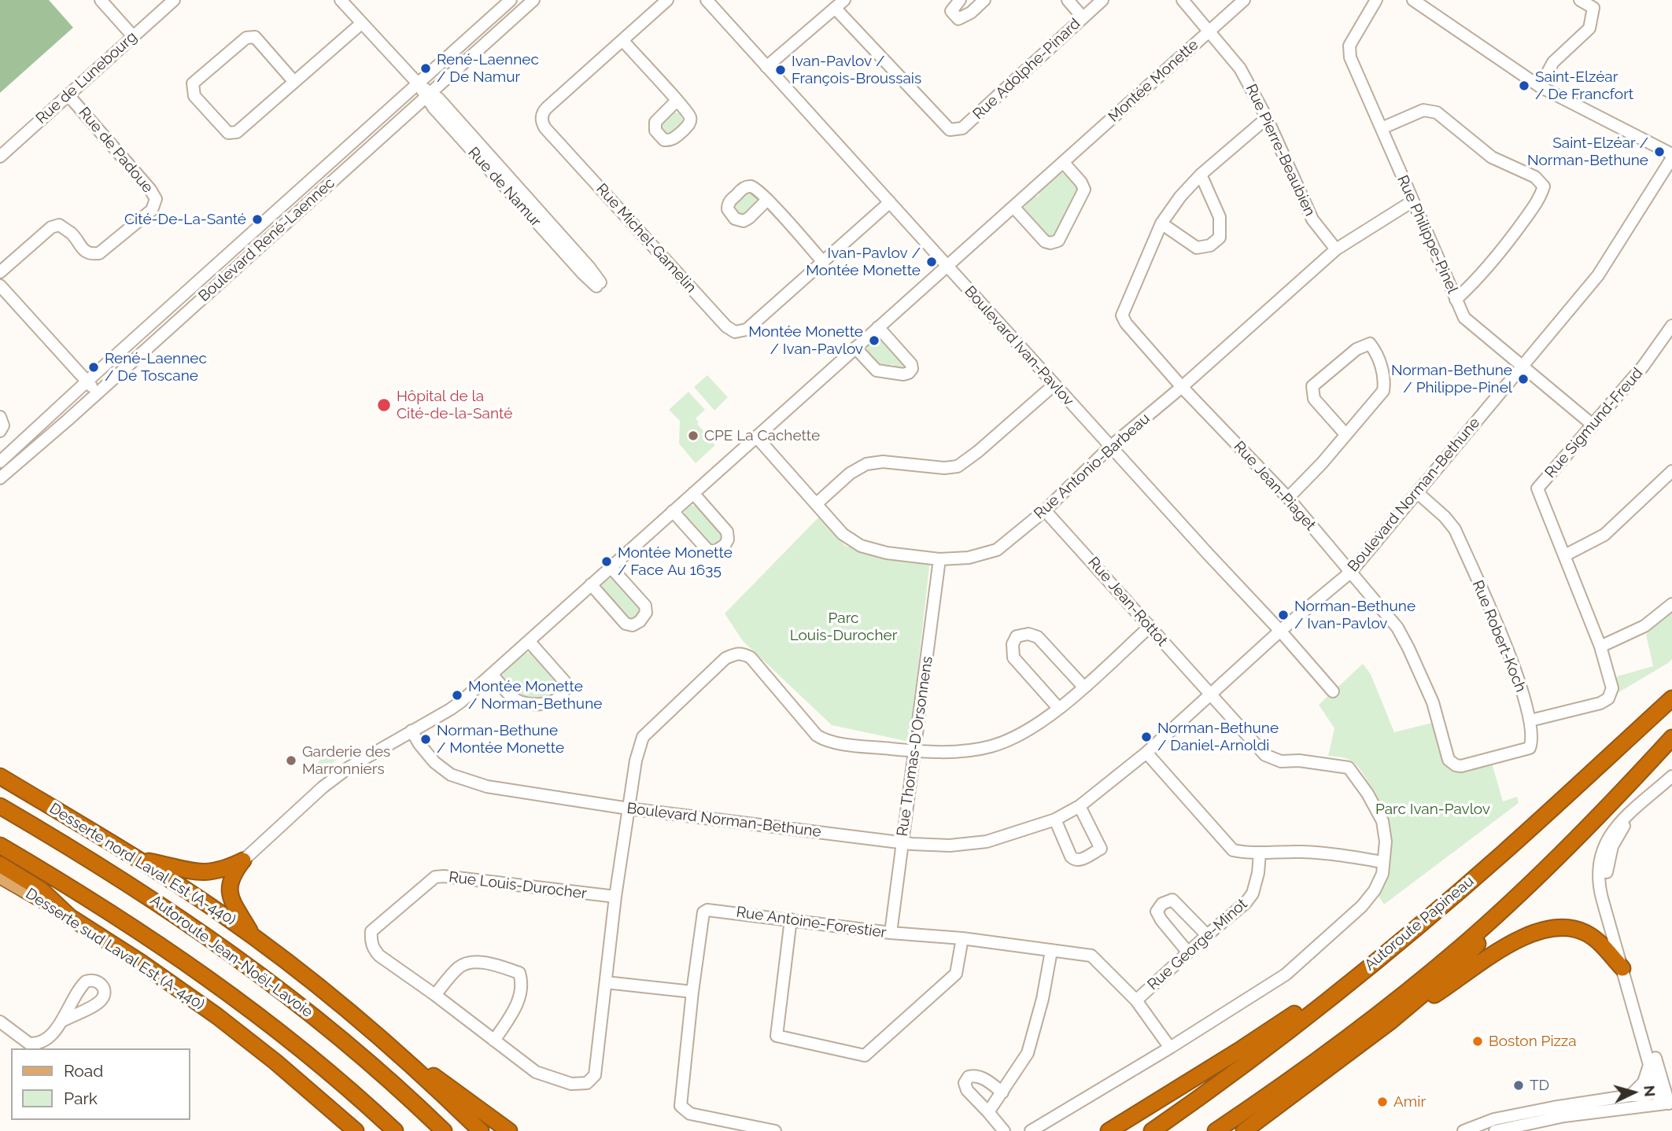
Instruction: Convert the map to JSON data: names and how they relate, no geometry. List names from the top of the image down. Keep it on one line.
{"streets":{"highway":["Desserte nord Laval Est (A-440)","Autoroute Papineau","Desserte sud Laval Est (A-440)","Autoroute Jean-Noël-Lavoie"],"street":["Rue Adolphe-Pinard","Rue de Lunebourg","Montée Monette","Rue de Padoue","Rue Pierre-Beaubien","Rue de Namur","Rue Philippe-Pinel","Rue Michel-Gamelin","Boulevard René-Laennec","Boulevard Ivan-Pavlov","Rue Sigmund-Freud","Rue Antonio-Barbeau","Rue Jean-Piaget","Boulevard Norman-Bethune","Rue Jean-Rottot","Rue Robert-Koch","Rue Thomas-D'Orsonnens","Rue Louis-Durocher","Rue Antoine-Forestier","Rue George-Minot"]},"crossings":[["Rue de Lunebourg","Rue de Padoue"],["Montée Monette","Rue Pierre-Beaubien"],["Montée Monette","Boulevard Ivan-Pavlov"],["Montée Monette","Rue Antonio-Barbeau"],["Montée Monette","Boulevard Norman-Bethune"],["Rue Pierre-Beaubien","Rue Antonio-Barbeau"],["Rue Pierre-Beaubien","Rue Jean-Piaget"],["Rue de Namur","Boulevard René-Laennec"],["Rue Philippe-Pinel","Rue Sigmund-Freud"],["Rue Philippe-Pinel","Rue Antonio-Barbeau"],["Rue Philippe-Pinel","Boulevard Norman-Bethune"],["Rue Michel-Gamelin","Boulevard Ivan-Pavlov"],["Boulevard Ivan-Pavlov","Rue Antonio-Barbeau"],["Boulevard Ivan-Pavlov","Boulevard Norman-Bethune"],["Rue Sigmund-Freud","Rue Robert-Koch"],["Rue Antonio-Barbeau","Rue Jean-Piaget"],["Rue Antonio-Barbeau","Rue Jean-Rottot"],["Rue Antonio-Barbeau","Rue Thomas-D'Orsonnens"],["Rue Jean-Piaget","Boulevard Norman-Bethune"],["Rue Jean-Piaget","Rue Robert-Koch"],["Boulevard Norman-Bethune","Rue Jean-Rottot"],["Boulevard Norman-Bethune","Rue Robert-Koch"],["Boulevard Norman-Bethune","Rue Thomas-D'Orsonnens"],["Boulevard Norman-Bethune","Rue Louis-Durocher"],["Rue Jean-Rottot","Rue Louis-Durocher"],["Rue Thomas-D'Orsonnens","Rue Louis-Durocher"],["Rue Thomas-D'Orsonnens","Rue Antoine-Forestier"],["Rue Antoine-Forestier","Rue George-Minot"]],"parks":["Parc Louis-Durocher","Parc Ivan-Pavlov"],"places":["René-Laennec / De Namur","Ivan-Pavlov / François-Broussais","Saint-Elzéar / De Francfort","Saint-Elzéar / Norman-Bethune","Cité-De-La-Santé","Ivan-Pavlov / Montée Monette","Montée Monette / Ivan-Pavlov","René-Laennec / De Toscane","Norman-Bethune / Philippe-Pinel","Hôpital de la Cité-de-la-Santé","CPE La Cachette","Montée Monette / Face Au 1635","Norman-Bethune / Ivan-Pavlov","Montée Monette / Norman-Bethune","Norman-Bethune / Daniel-Arnoldi","Norman-Bethune / Montée Monette","Garderie des Marronniers","Boston Pizza","TD","Amir"],"legend":["Road","Park"],"north":"right"}
